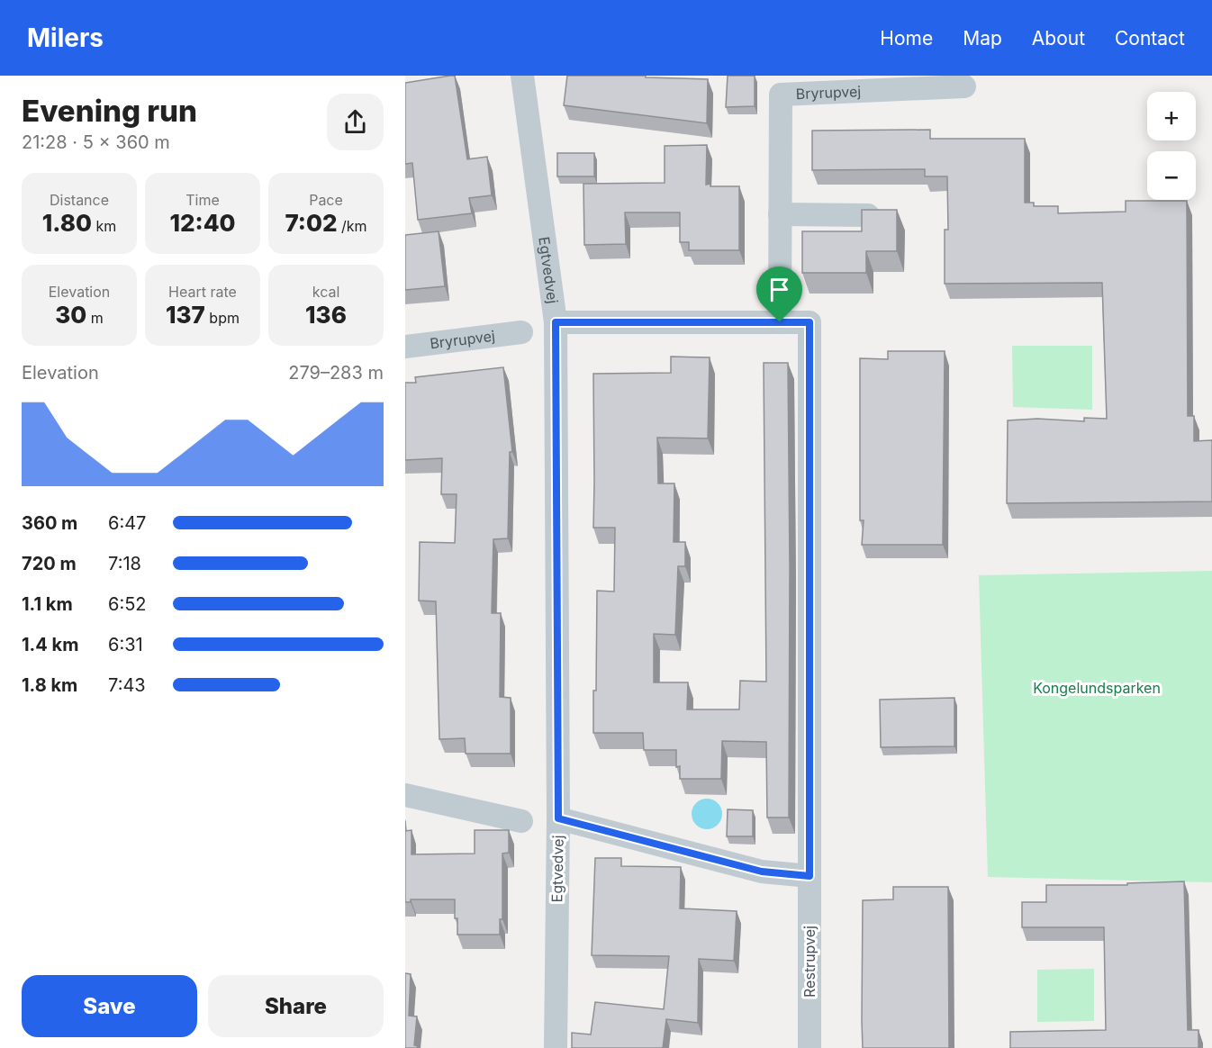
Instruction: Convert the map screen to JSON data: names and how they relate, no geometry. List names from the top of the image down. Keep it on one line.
{"streets":{"street":["Bryrupvej","Egtvedvej","Restrupvej"]},"crossings":[["Bryrupvej","Restrupvej"]],"parks":["Kongelundsparken"],"page":{"header":"Milers","nav":["Home","Map","About","Contact"],"heading":["Evening run","21:28 · 5 × 360 m"],"map_buttons":["+","−"],"stats":[["Distance","1.80 km"],["Time","12:40"],["Pace","7:02 /km"],["Elevation","30 m"],["Heart rate","137 bpm"],["kcal","136"]],"chart":["Elevation","279–283 m"],"list":[{"name":"360 m","note":"6:47"},{"name":"720 m","note":"7:18"},{"name":"1.1 km","note":"6:52"},{"name":"1.4 km","note":"6:31"},{"name":"1.8 km","note":"7:43"}],"buttons":["Save","Share"]}}
